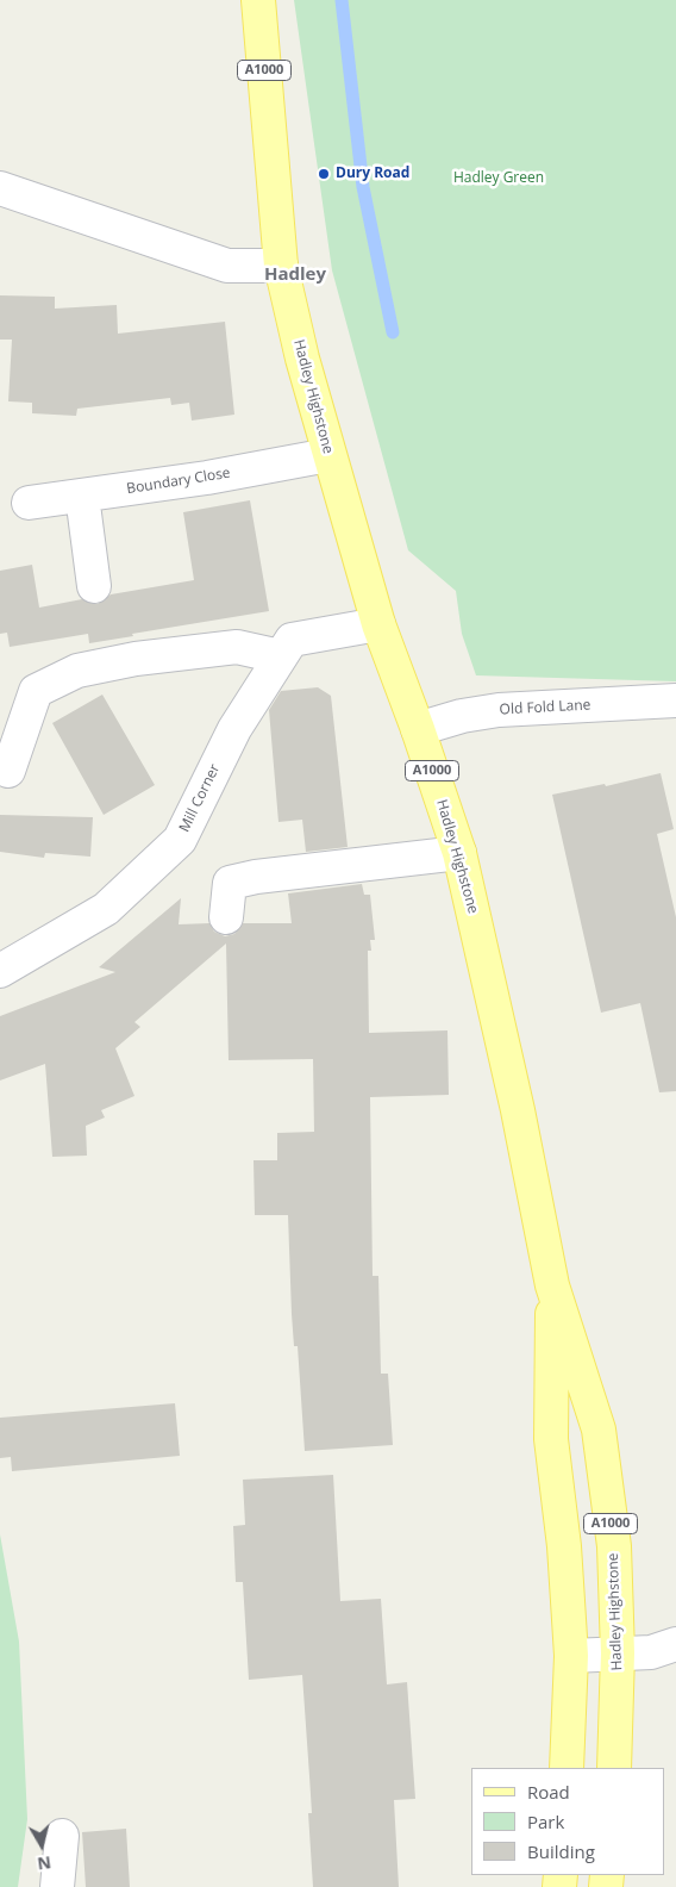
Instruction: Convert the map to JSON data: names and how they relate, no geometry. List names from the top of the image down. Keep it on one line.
{"streets":{"main road":["A1000","Hadley Highstone"],"street":["Boundary Close","Old Fold Lane","Mill Corner"]},"crossings":[["A1000","Hadley Highstone"],["Hadley Highstone","Boundary Close"],["Hadley Highstone","Old Fold Lane"],["Hadley Highstone","Mill Corner"]],"districts":["Hadley"],"parks":["Hadley Green"],"places":["Dury Road"],"legend":["Road","Park","Building"],"north":"bottom"}
